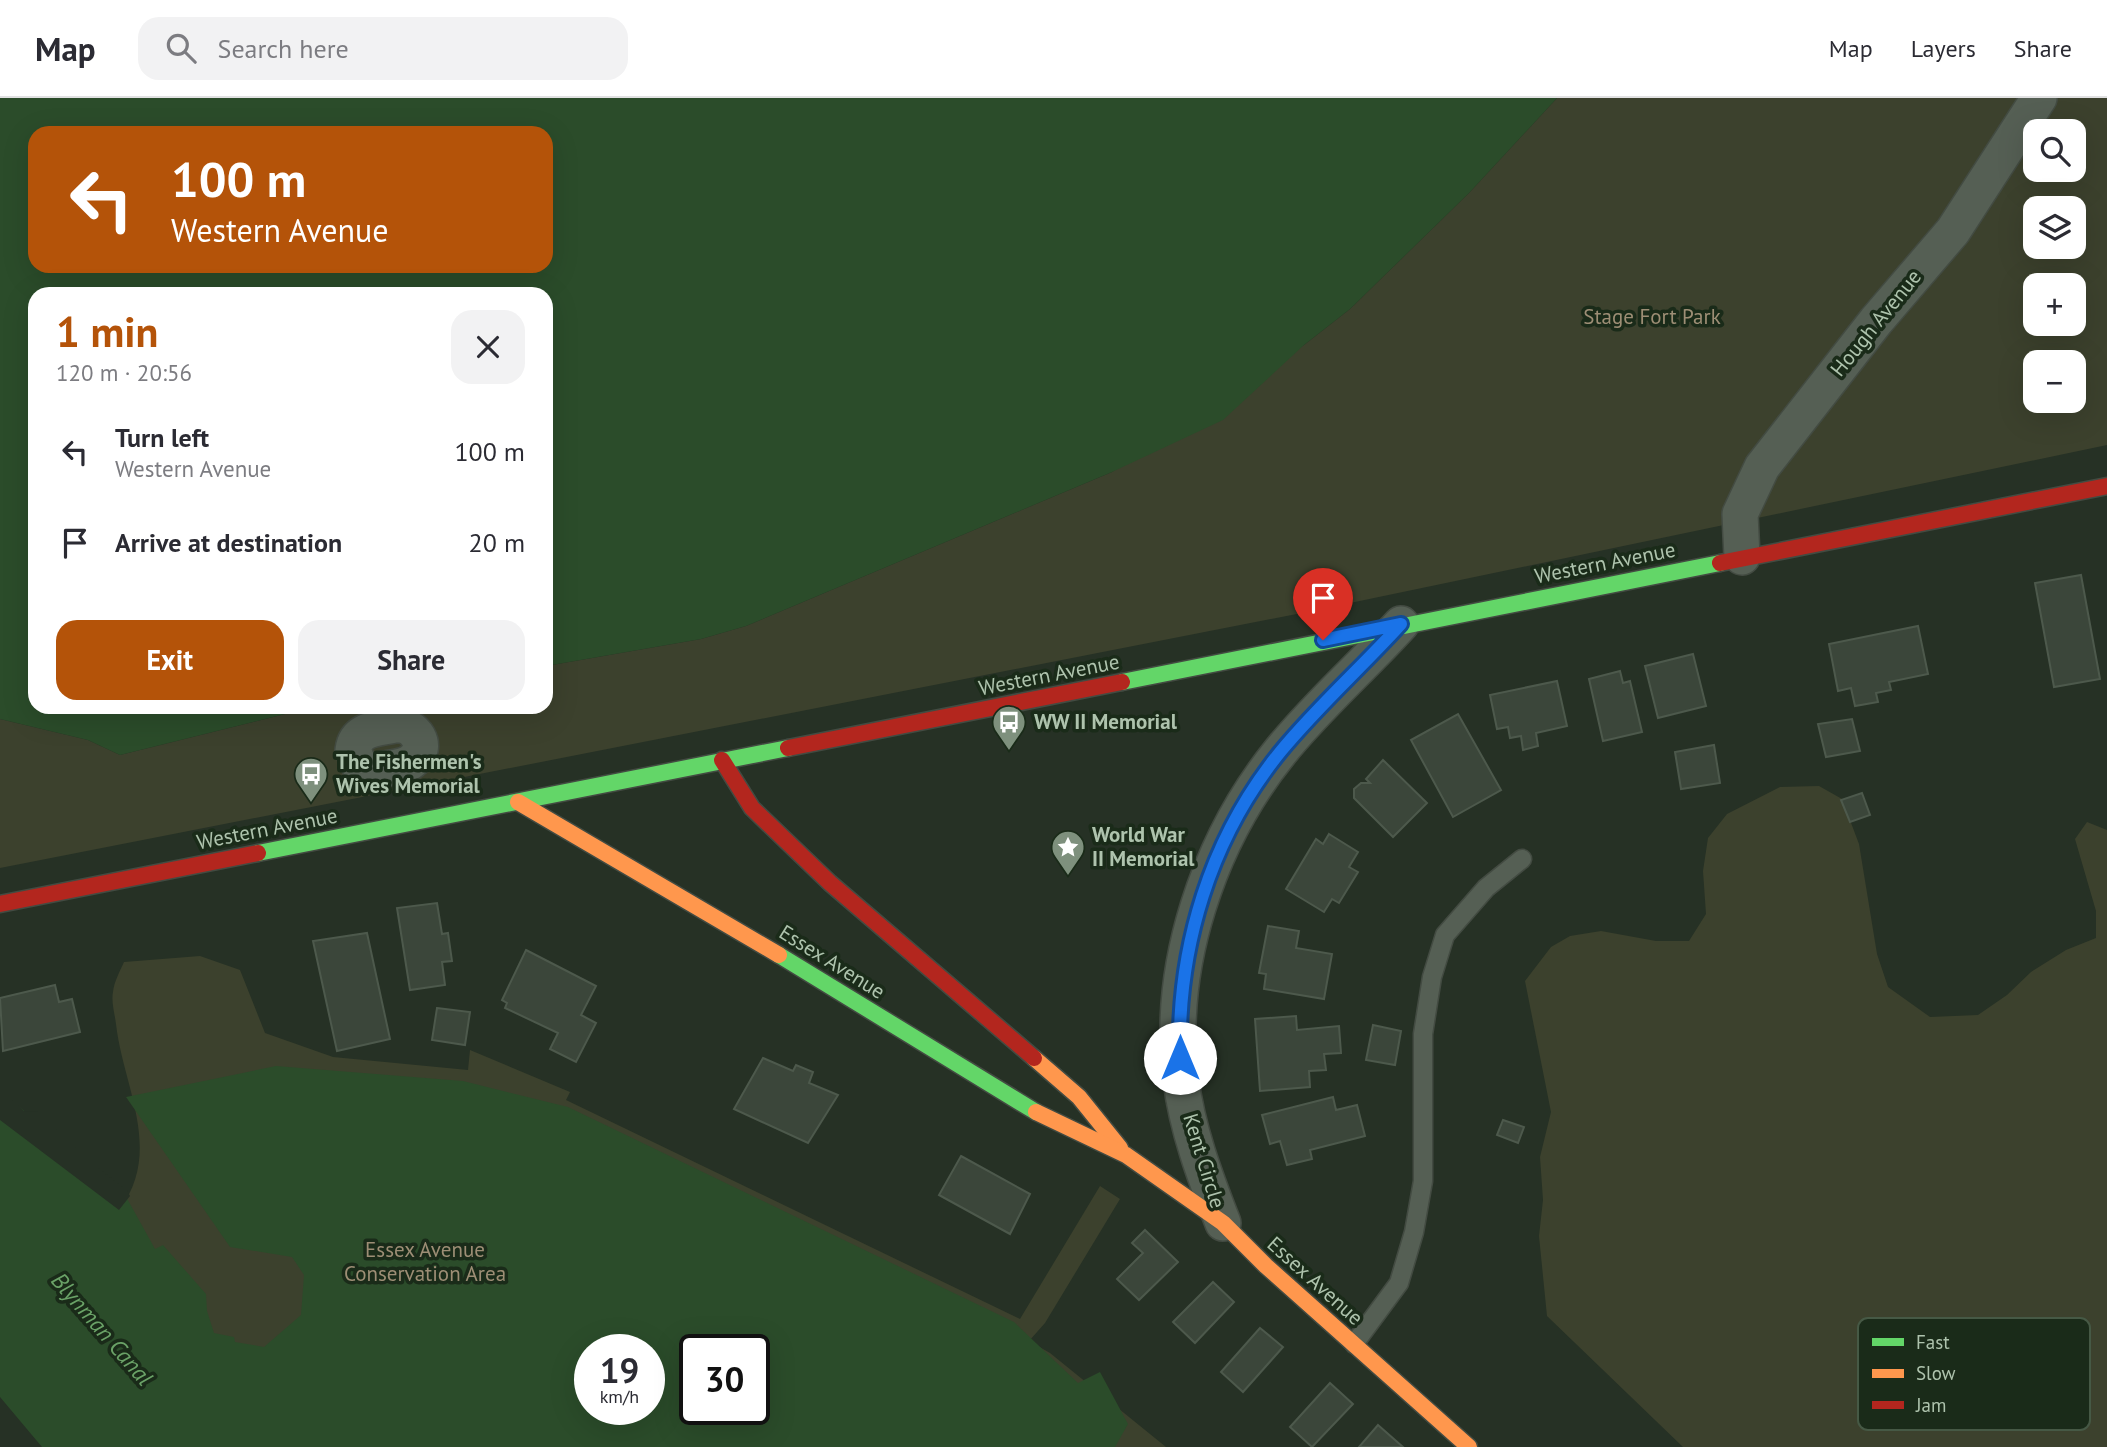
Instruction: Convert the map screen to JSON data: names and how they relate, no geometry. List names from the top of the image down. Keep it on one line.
{"streets":{"main road":["Western Avenue","Essex Avenue"],"street":["Hough Avenue","Kent Circle"]},"crossings":[["Hough Avenue","Western Avenue"],["Western Avenue","Essex Avenue"],["Western Avenue","Kent Circle"],["Essex Avenue","Kent Circle"]],"water":["Blynman Canal"],"parks":["Stage Fort Park","Essex Avenue Conservation Area"],"places":{"bus stop":["WW II Memorial","The Fishermen's Wives Memorial"],"place":["World War II Memorial"]},"legend":["Fast","Slow","Jam"],"page":{"header":"Map","search":"Search here","nav":["Map","Layers","Share"],"map_buttons":["+","−"],"turn":["100 m","Western Avenue"],"heading":["1 min","120 m · 20:56"],"list":[{"name":"Turn left","note":"Western Avenue","value":"100 m"},{"name":"Arrive at destination","value":"20 m"}],"buttons":["Exit","Share"],"speed":"19 km/h","limit":"30"}}
